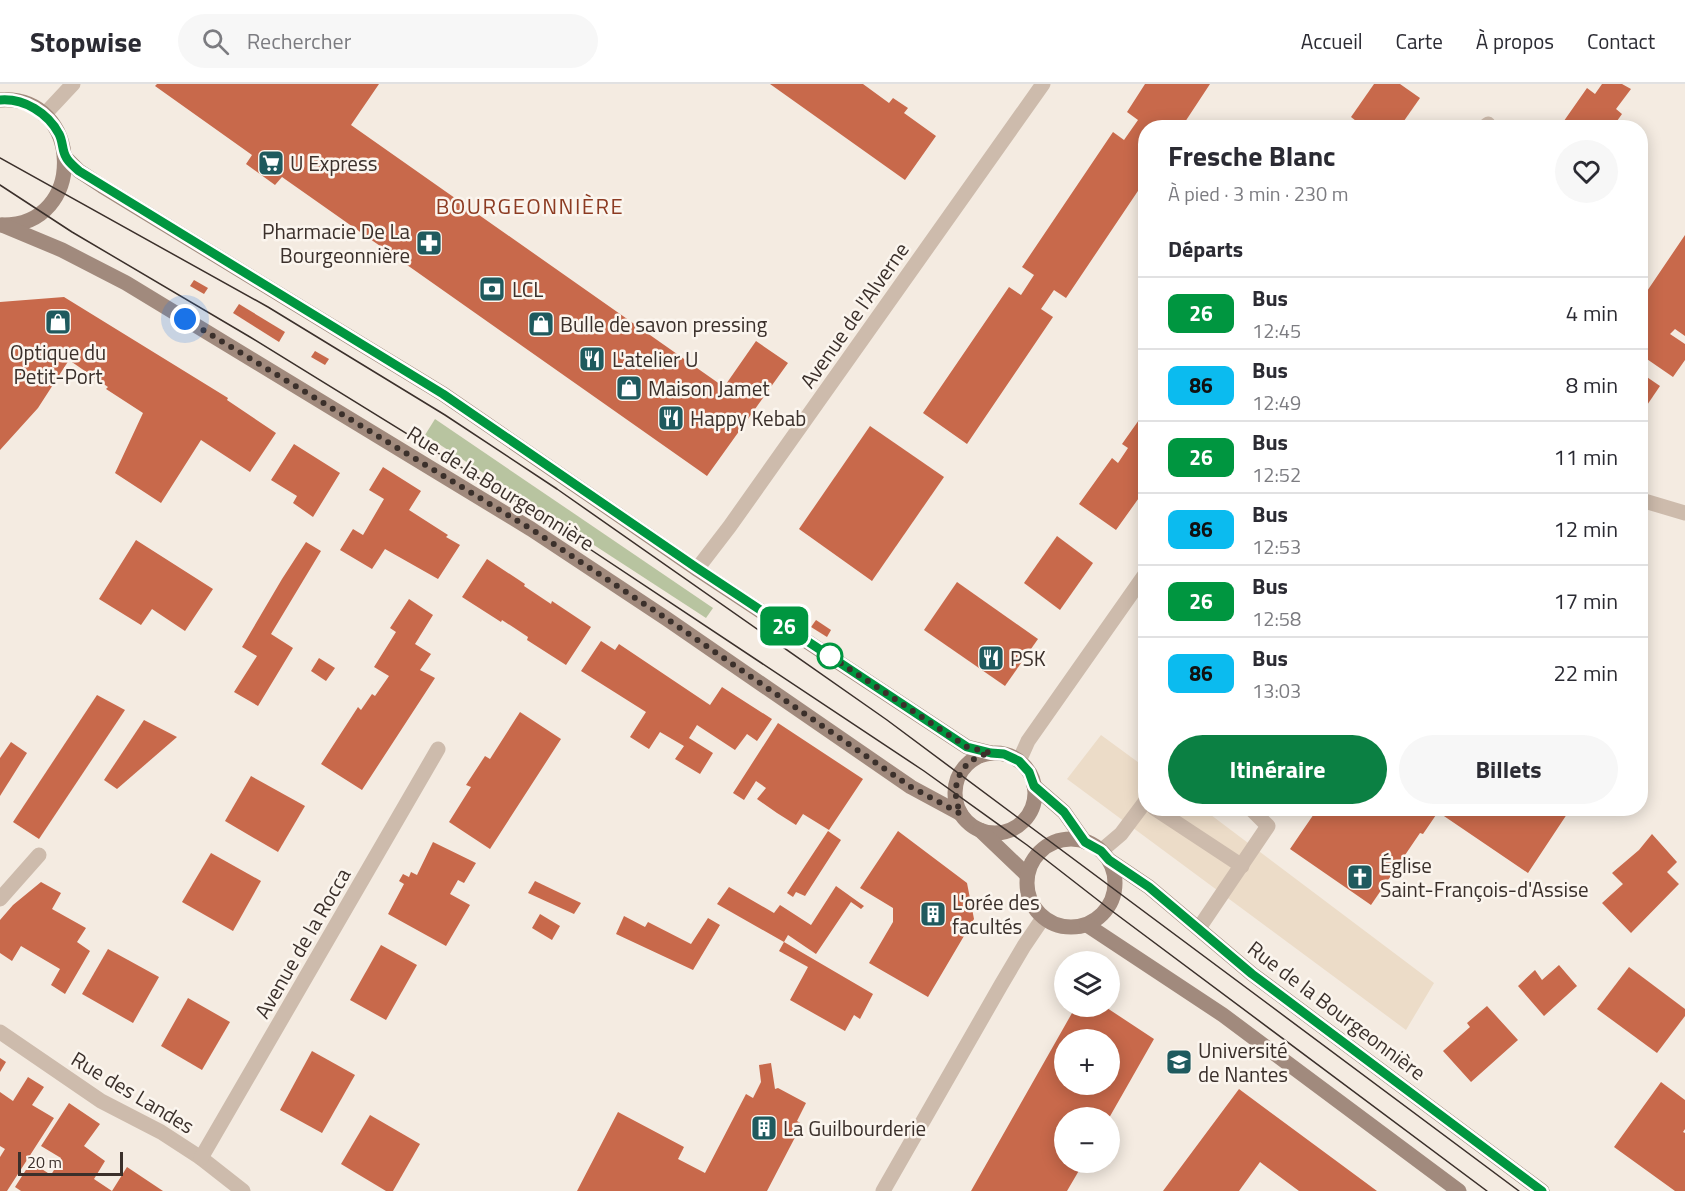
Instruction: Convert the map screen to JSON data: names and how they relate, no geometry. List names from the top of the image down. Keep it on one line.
{"streets":{"street":["Avenue de l'Alverne","Rue de la Bourgeonnière","Avenue de la Rocca","Rue des Landes"]},"crossings":[["Avenue de l'Alverne","Rue de la Bourgeonnière"],["Avenue de la Rocca","Rue des Landes"]],"districts":["BOURGEONNIÈRE"],"places":{"supermarket":["U Express"],"pharmacy":["Pharmacie De La Bourgeonnière"],"bank":["LCL"],"shop":["Optique du Petit-Port","Bulle de savon pressing","Maison Jamet"],"restaurant":["L'atelier U","Happy Kebab","PSK"],"church":["Église Saint-François-d'Assise"],"building":["L'orée des facultés","La Guilbourderie"],"school or university":["Université de Nantes"]},"lines":["bus line 26"],"scale_bar":"20 m","page":{"header":"Stopwise","search":"Rechercher","nav":["Accueil","Carte","À propos","Contact"],"on_map":"26","heading":[["Fresche Blanc","À pied · 3 min · 230 m"],"Départs"],"list":[{"mark":"26","name":"Bus","note":"12:45","value":"4 min"},{"mark":"86","name":"Bus","note":"12:49","value":"8 min"},{"mark":"26","name":"Bus","note":"12:52","value":"11 min"},{"mark":"86","name":"Bus","note":"12:53","value":"12 min"},{"mark":"26","name":"Bus","note":"12:58","value":"17 min"},{"mark":"86","name":"Bus","note":"13:03","value":"22 min"}],"buttons":["Itinéraire","Billets"],"map_buttons":["+","−"],"scale":"20 m"}}
